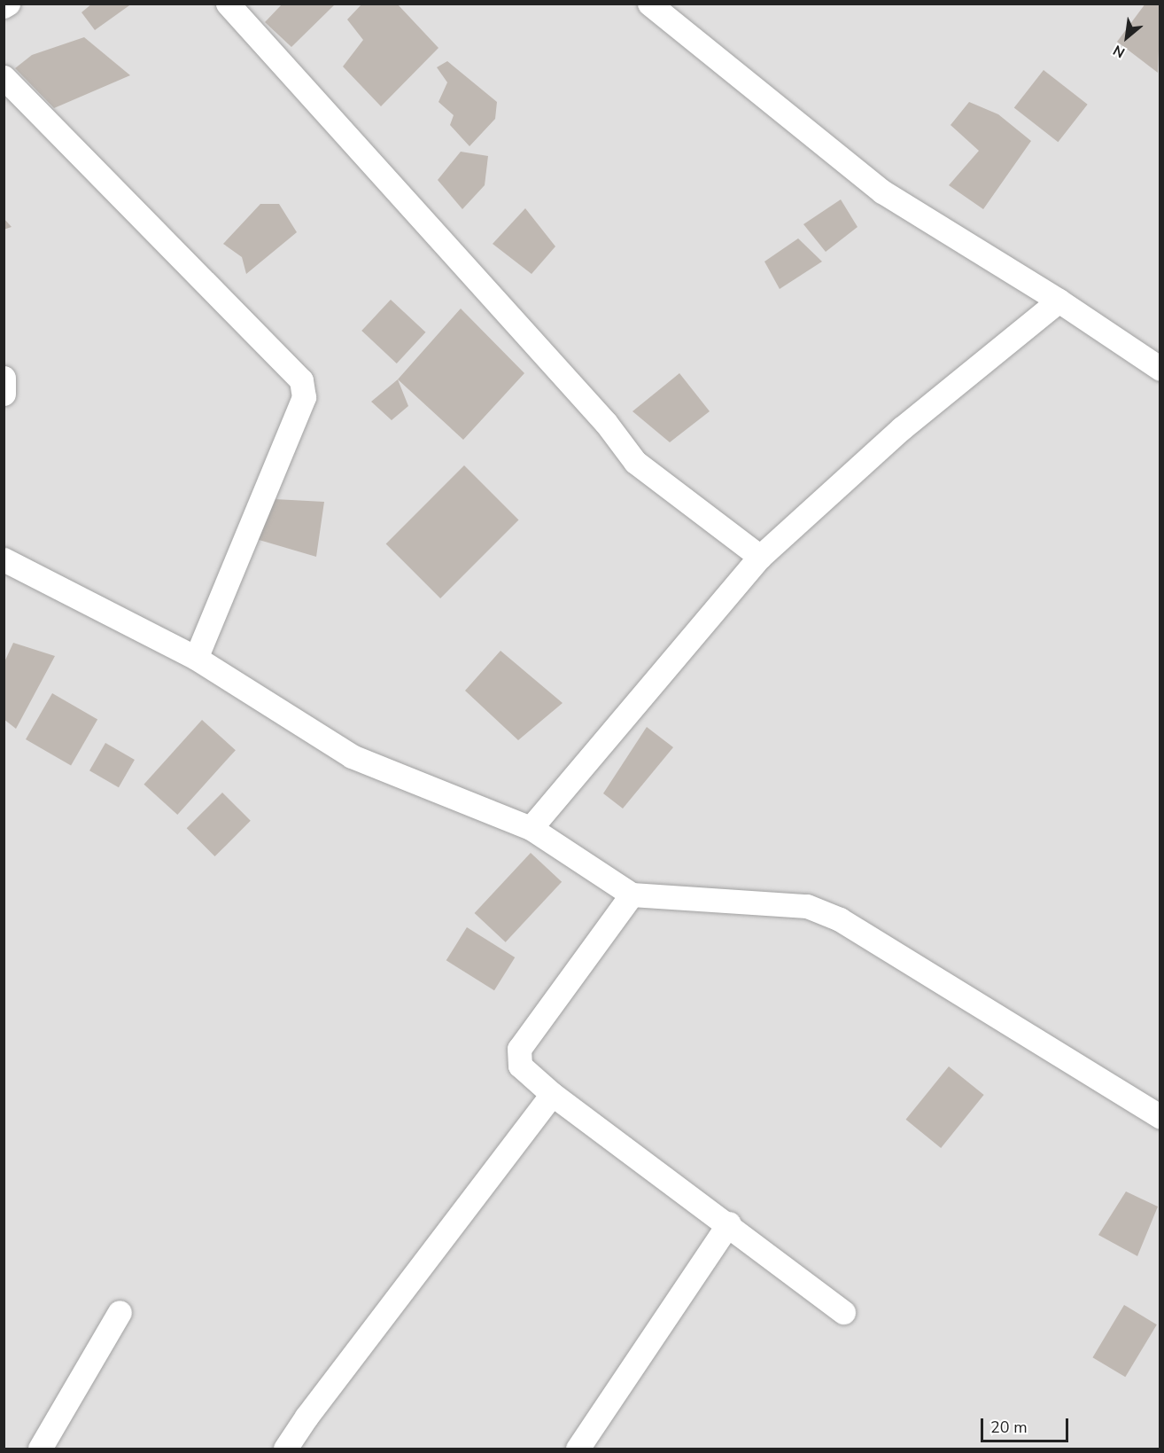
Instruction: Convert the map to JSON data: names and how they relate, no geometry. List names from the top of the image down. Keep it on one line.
{"scale_bar":"20 m","north":"bottom left"}
